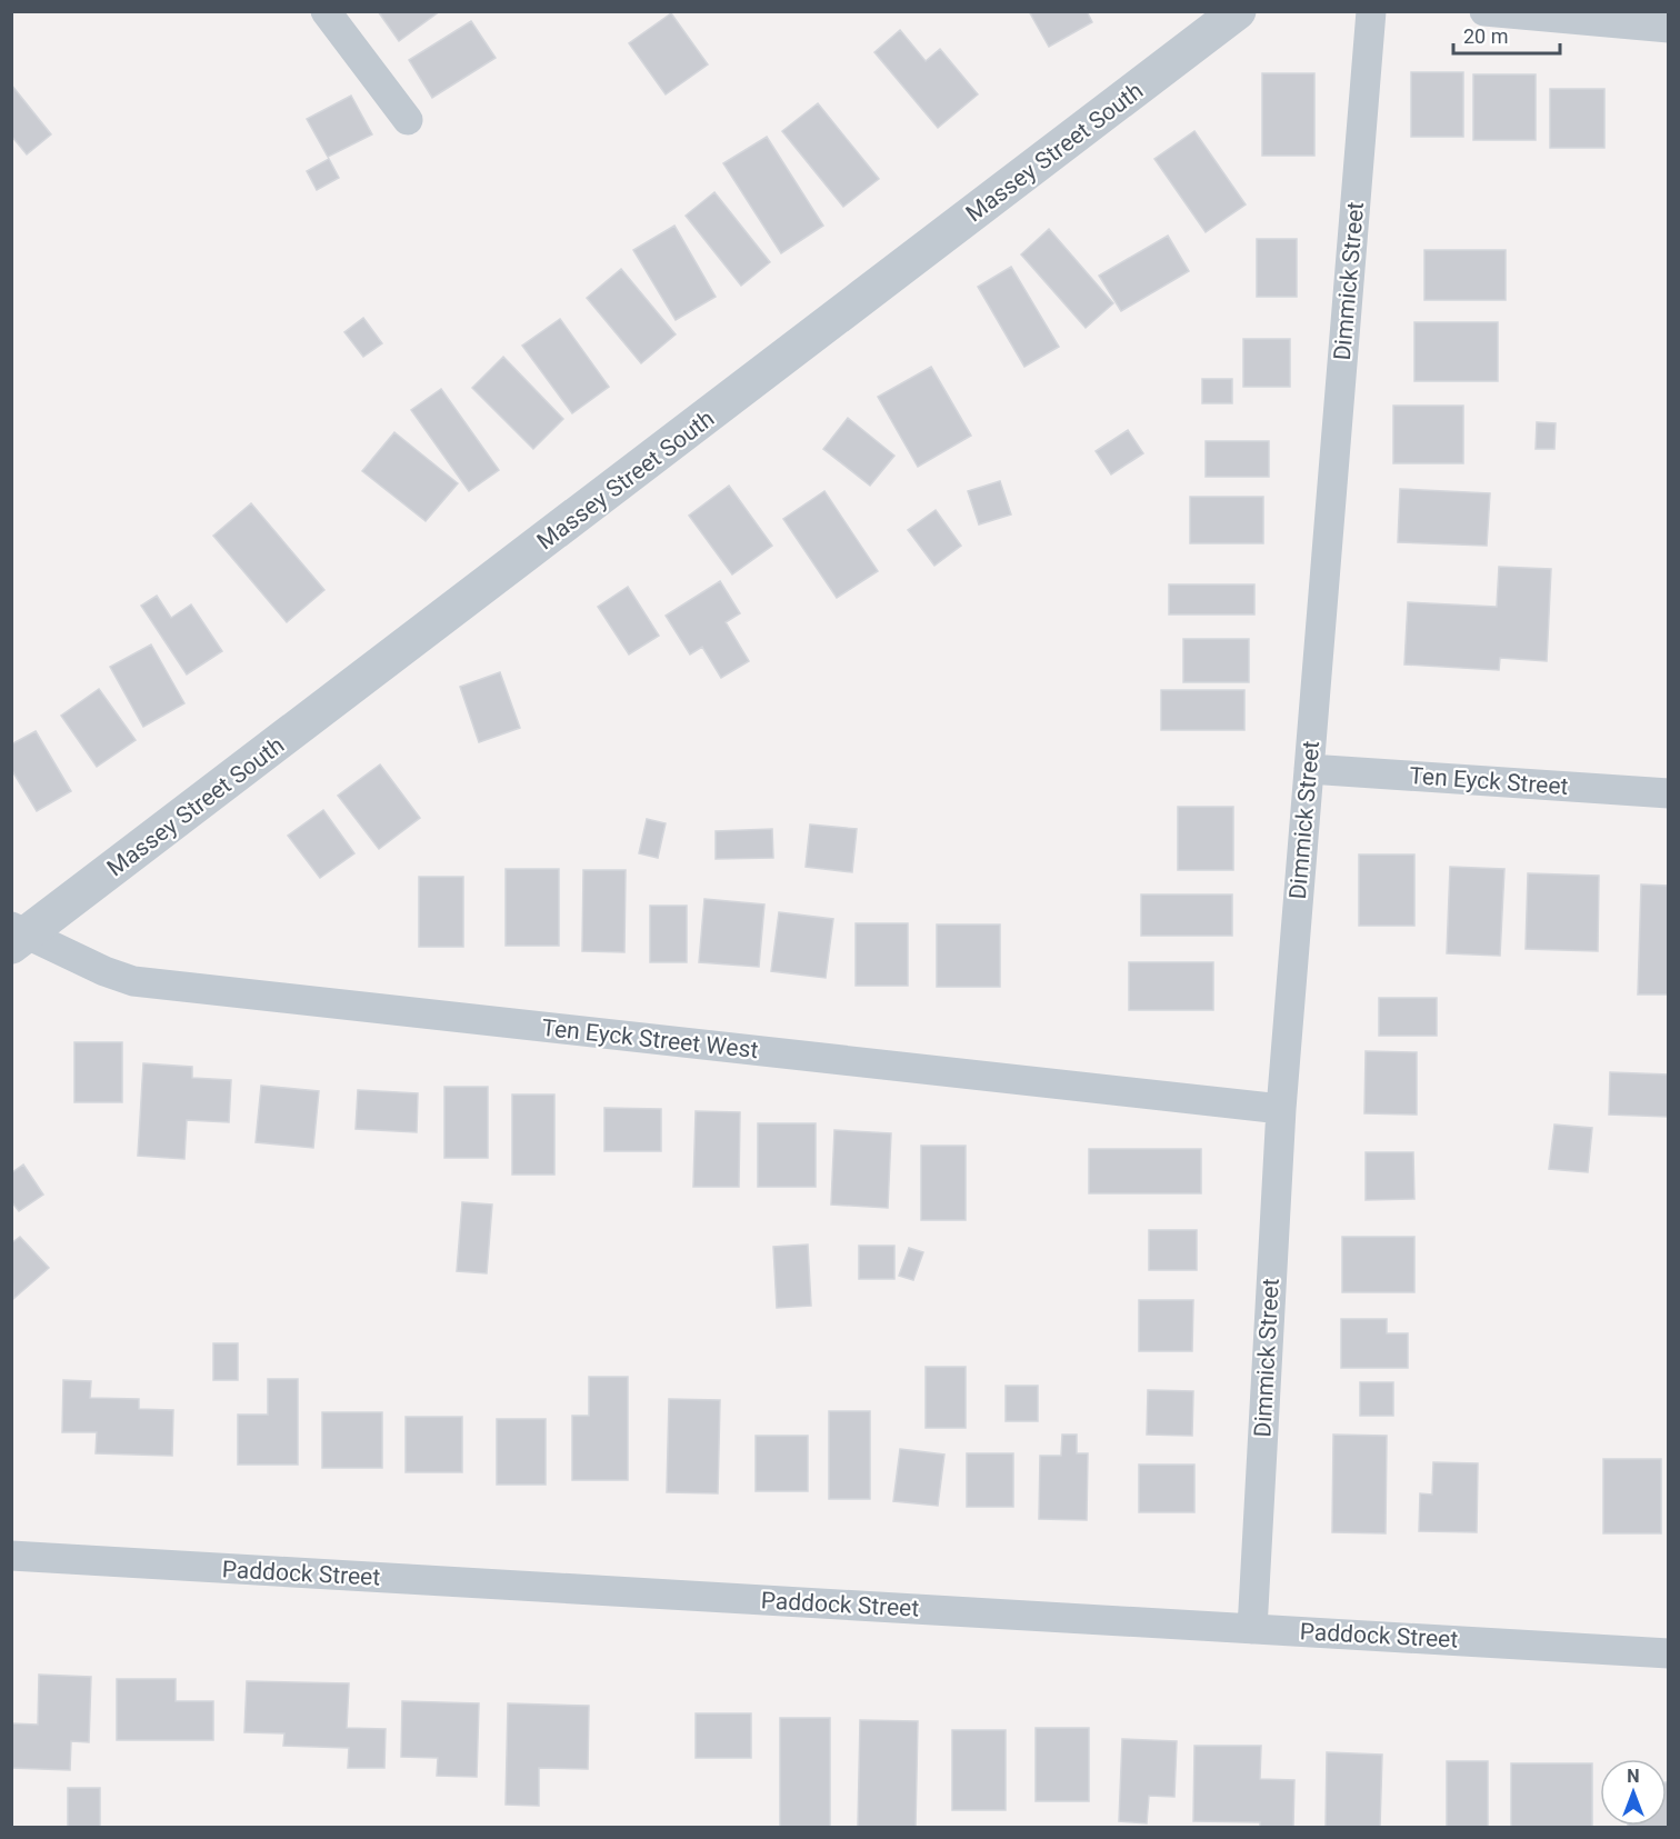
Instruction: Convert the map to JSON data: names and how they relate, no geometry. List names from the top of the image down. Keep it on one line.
{"streets":{"street":["Massey Street South","Dimmick Street","Ten Eyck Street","Ten Eyck Street West","Paddock Street"]},"crossings":[["Massey Street South","Ten Eyck Street West"],["Dimmick Street","Ten Eyck Street"],["Dimmick Street","Ten Eyck Street West"],["Dimmick Street","Paddock Street"]],"scale_bar":"20 m","north":"top"}
